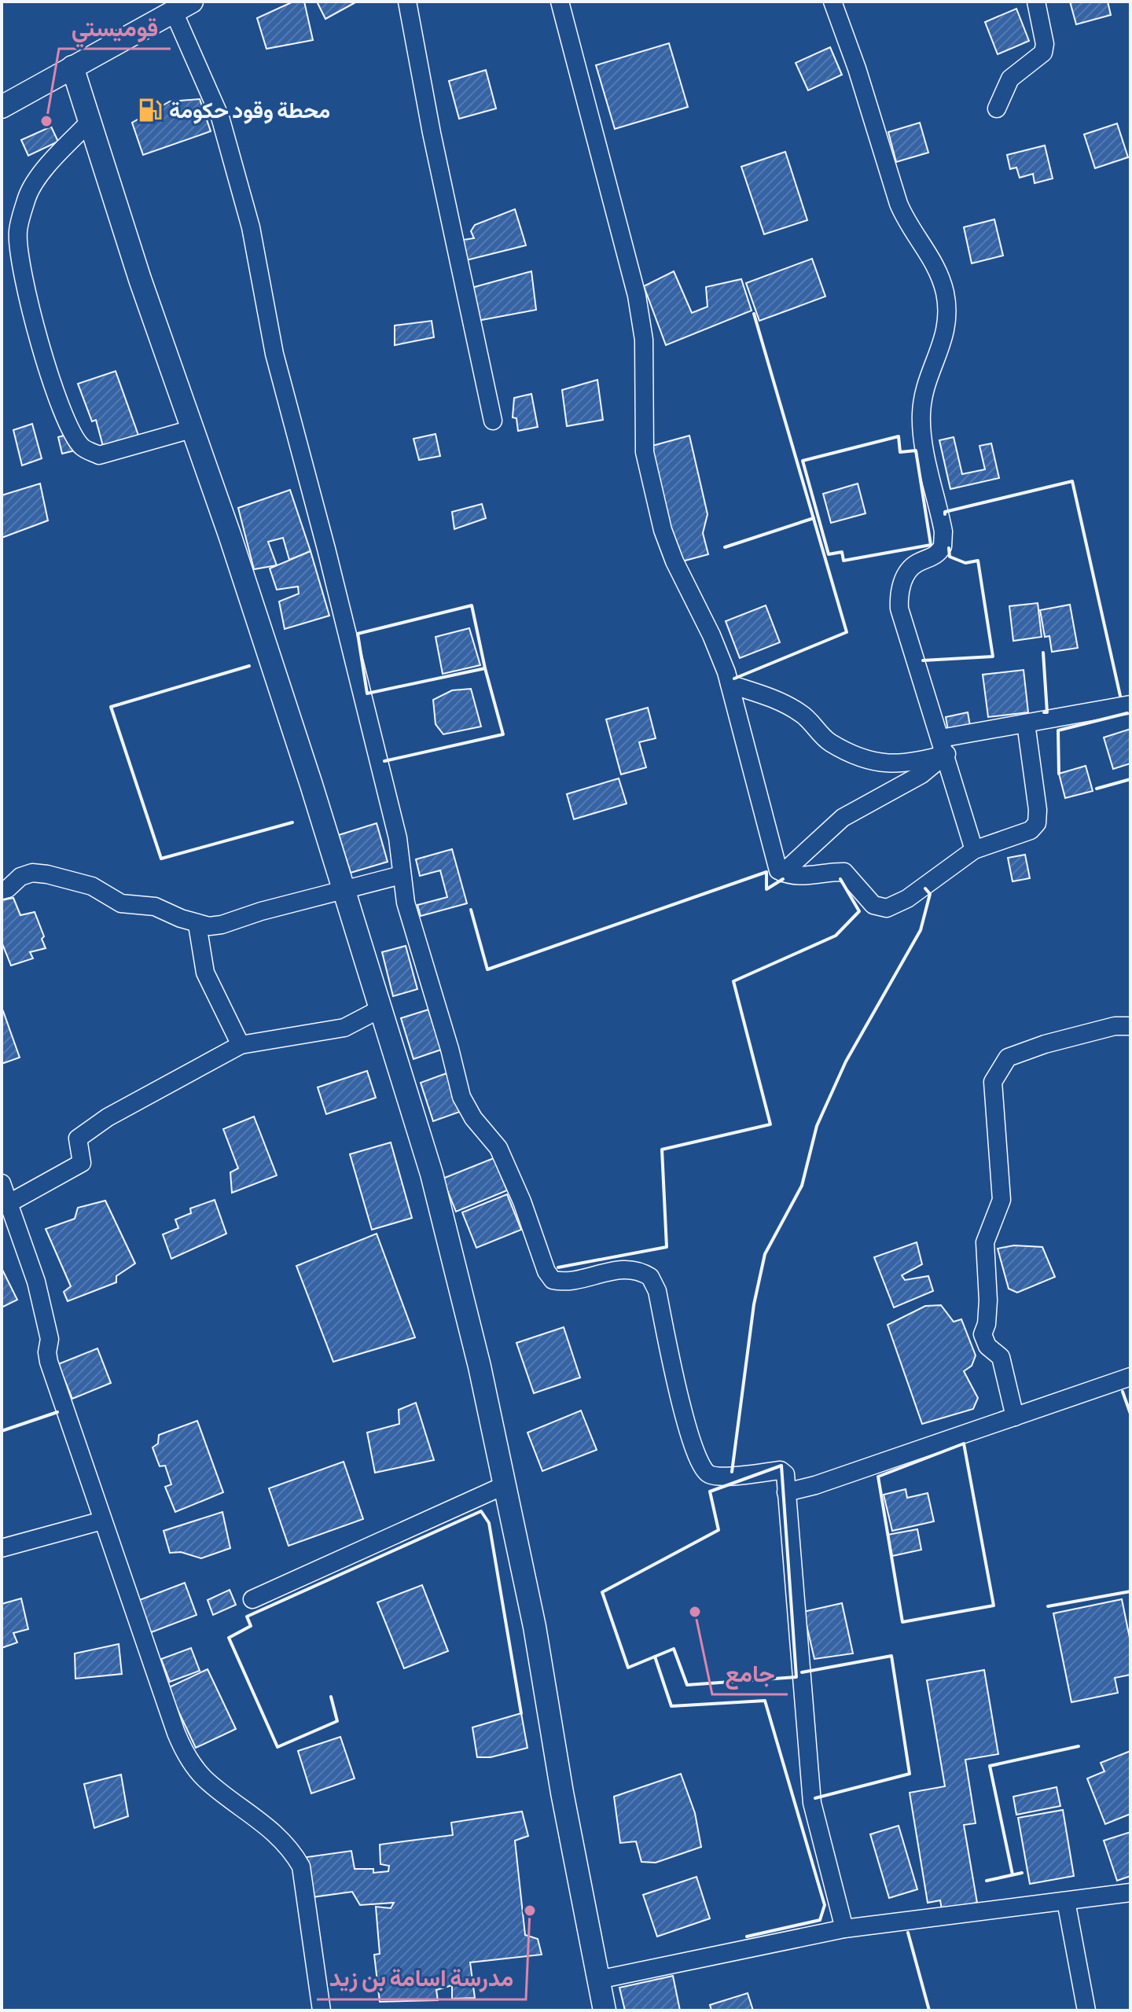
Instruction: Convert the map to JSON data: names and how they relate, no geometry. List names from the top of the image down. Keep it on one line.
{"places":{"fuel station":["محطة وقود حكومة"],"other":["قوميستي","جامع","مدرسة اسامة بن زيد"]}}
